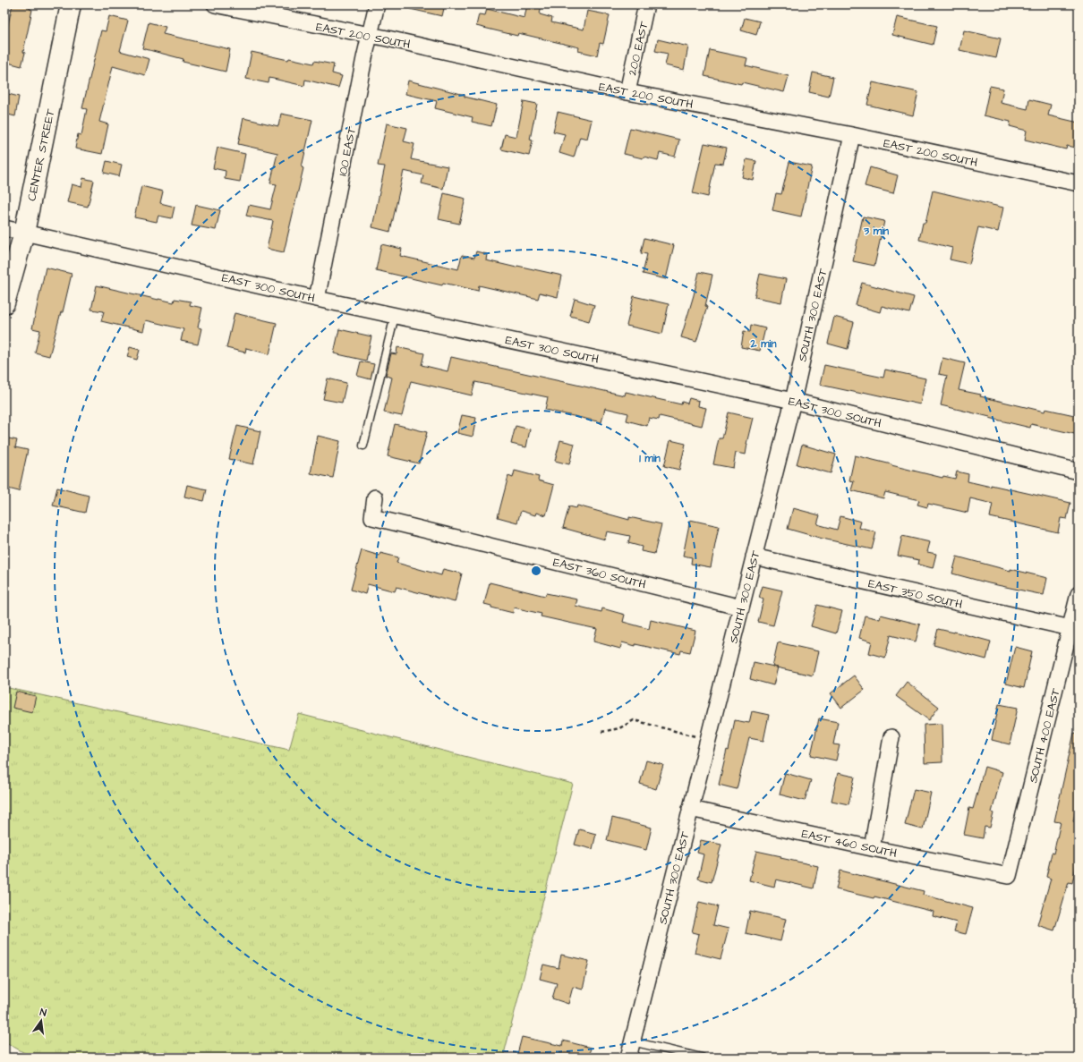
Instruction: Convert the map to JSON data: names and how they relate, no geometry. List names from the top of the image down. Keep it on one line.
{"streets":{"street":["EAST 200 SOUTH","200 EAST","100 EAST","CENTER STREET","EAST 300 SOUTH","SOUTH 300 EAST","EAST 360 SOUTH","EAST 350 SOUTH","SOUTH 400 EAST","EAST 460 SOUTH"]},"crossings":[["EAST 200 SOUTH","200 EAST"],["EAST 200 SOUTH","100 EAST"],["EAST 200 SOUTH","SOUTH 300 EAST"],["100 EAST","EAST 300 SOUTH"],["CENTER STREET","EAST 300 SOUTH"],["EAST 300 SOUTH","SOUTH 300 EAST"],["SOUTH 300 EAST","EAST 360 SOUTH"],["SOUTH 300 EAST","EAST 350 SOUTH"],["SOUTH 300 EAST","EAST 460 SOUTH"],["EAST 350 SOUTH","SOUTH 400 EAST"],["SOUTH 400 EAST","EAST 460 SOUTH"]],"north":"top","rings":["3 min","2 min","1 min"]}
